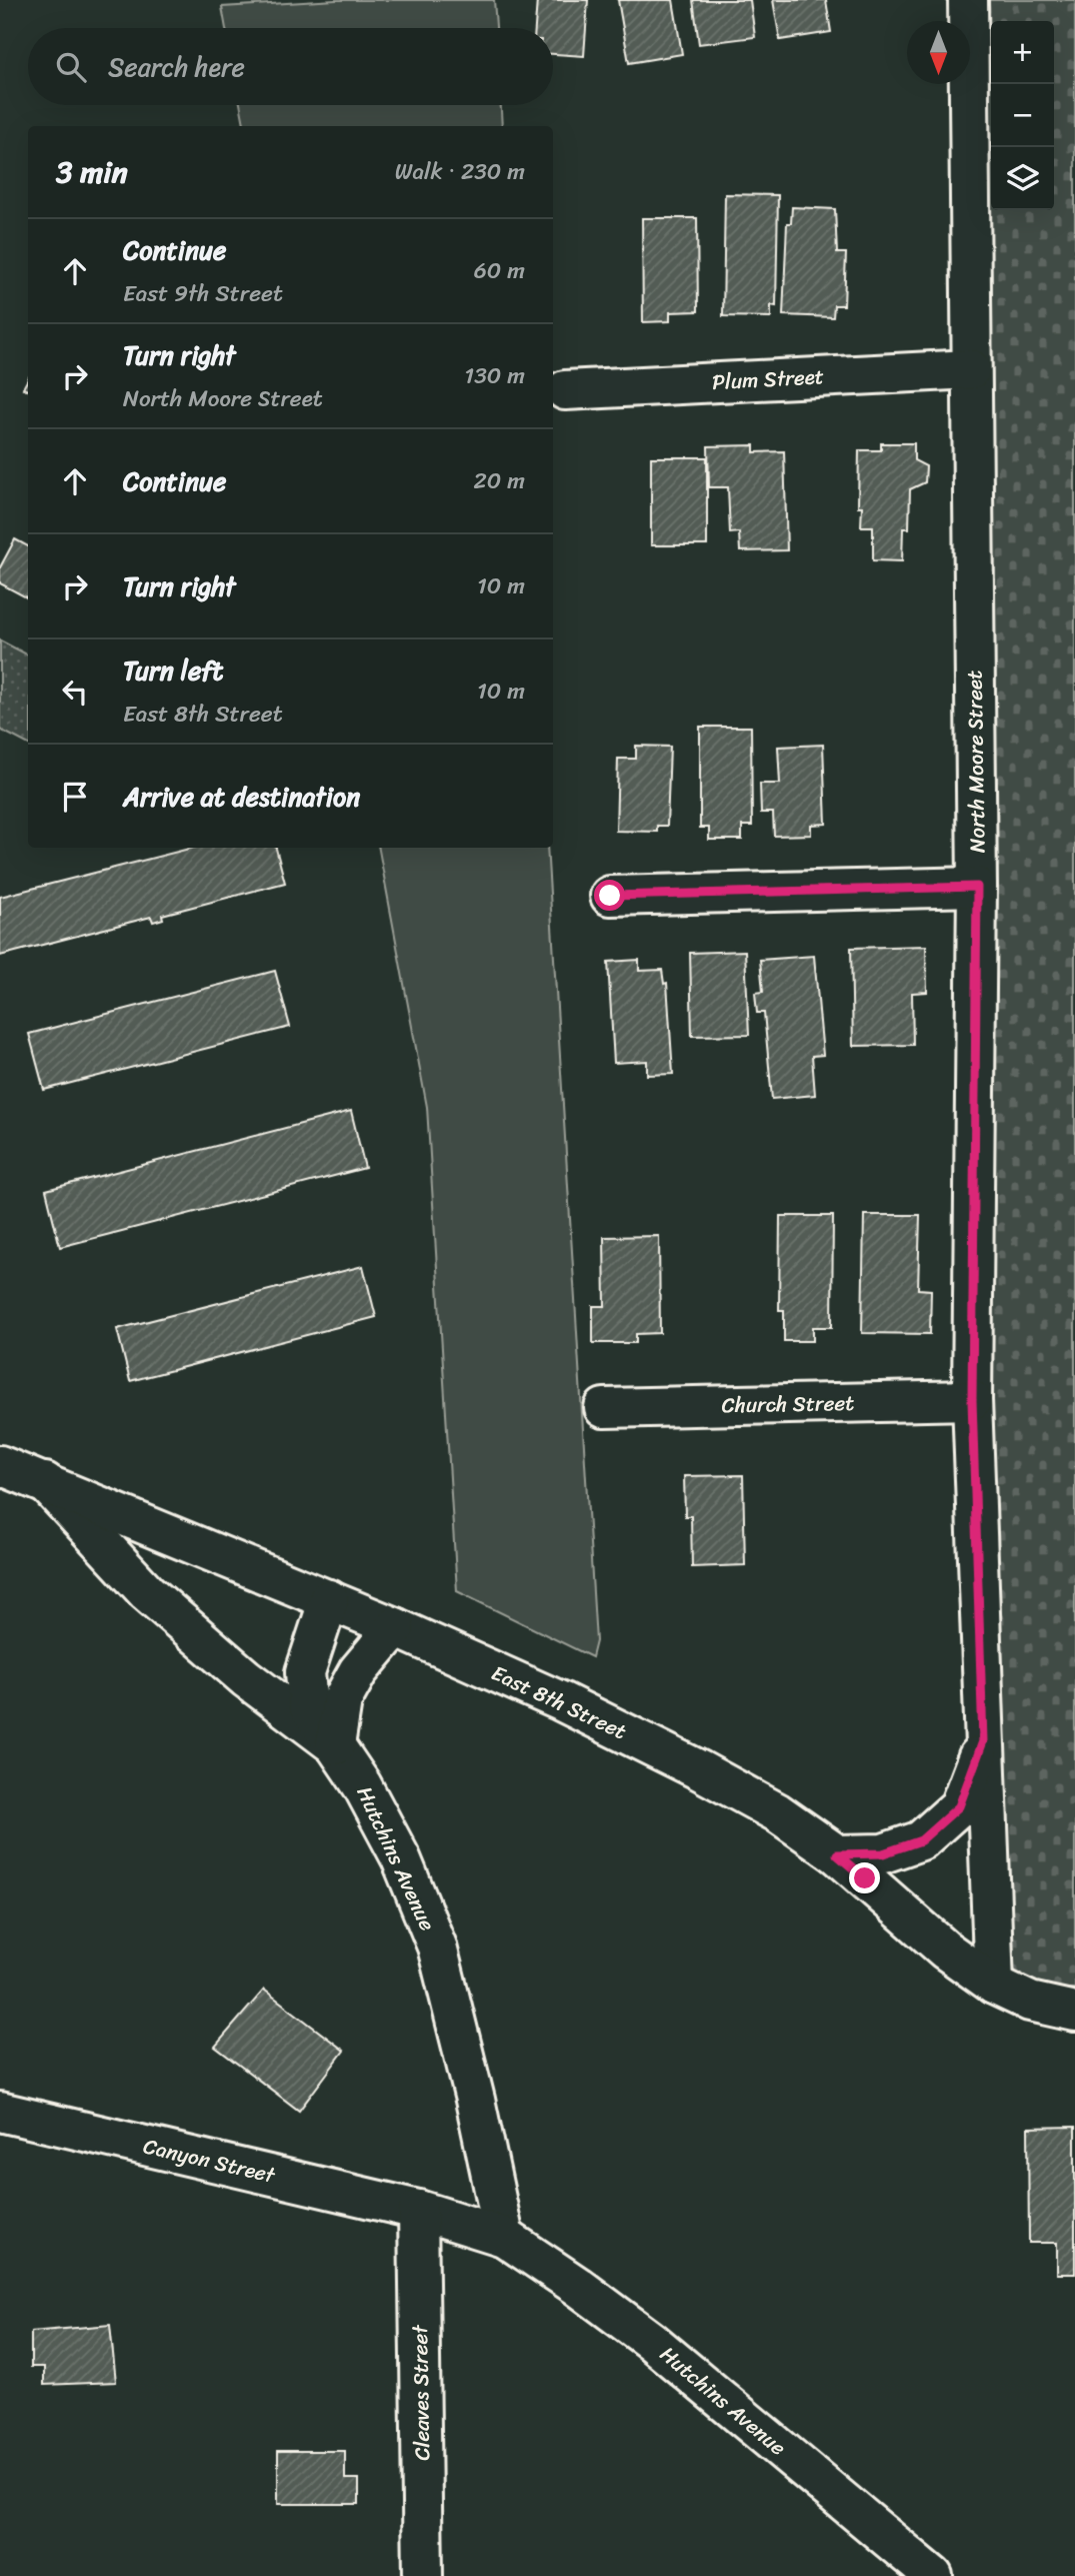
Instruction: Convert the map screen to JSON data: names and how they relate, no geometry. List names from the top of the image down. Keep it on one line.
{"streets":{"street":["Plum Street","North Moore Street","Church Street","East 8th Street","Hutchins Avenue","Canyon Street","Cleaves Street"]},"crossings":[["Plum Street","North Moore Street"],["North Moore Street","Church Street"],["North Moore Street","East 8th Street"],["East 8th Street","Hutchins Avenue"],["Hutchins Avenue","Canyon Street"],["Hutchins Avenue","Cleaves Street"],["Canyon Street","Cleaves Street"]],"north":"bottom","page":{"map_buttons":["+","−"],"search":"Search here","heading":["3 min","Walk · 230 m"],"list":[["Continue","East 9th Street","60 m"],["Turn right","North Moore Street","130 m"],["Continue","20 m"],["Turn right","10 m"],["Turn left","East 8th Street","10 m"],"Arrive at destination"]}}
